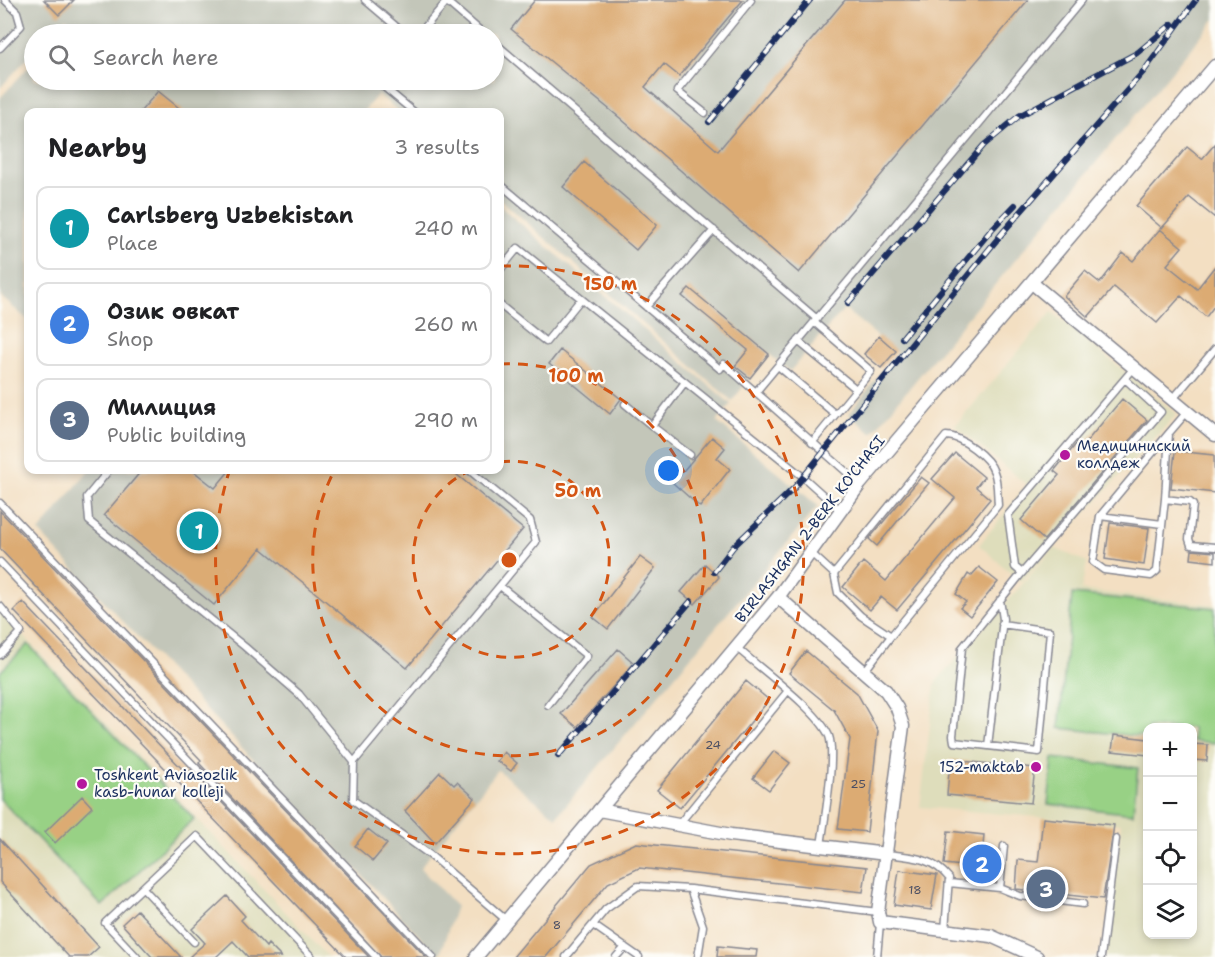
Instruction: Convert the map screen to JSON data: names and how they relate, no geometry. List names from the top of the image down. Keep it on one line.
{"streets":{"street":["BIRLASHGAN 2-BERK KO'CHASI"]},"places":["Медициниский коллдеж","152-maktab","Toshkent Aviasozlik kasb-hunar kolleji"],"house_numbers":["24","25","18","8"],"page":{"search":"Search here","heading":["Nearby","3 results"],"list":[{"mark":"1","name":"Carlsberg Uzbekistan","note":"Place","value":"240 m"},{"mark":"2","name":"Озик овкат","note":"Shop","value":"260 m"},{"mark":"3","name":"Милиция","note":"Public building","value":"290 m"}],"pins":["1","2","3"],"map_buttons":["+","−"]},"rings":["150 m","100 m","50 m"]}
